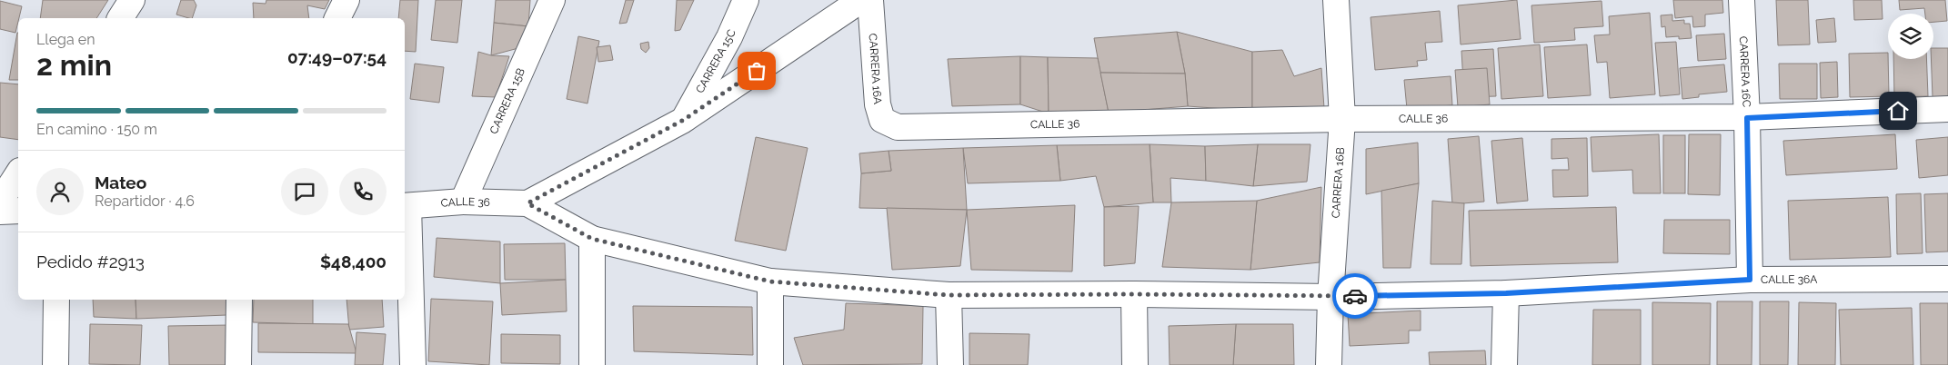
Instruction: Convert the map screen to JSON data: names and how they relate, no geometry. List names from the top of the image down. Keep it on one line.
{"streets":{"street":["CARRERA 15C","CARRERA 16A","CARRERA 16C","CARRERA 15B","CALLE 36","CARRERA 16B","CALLE 36A"]},"crossings":[["CARRERA 16A","CALLE 36"],["CARRERA 16C","CALLE 36"],["CARRERA 16C","CALLE 36A"],["CARRERA 15B","CALLE 36"],["CALLE 36","CARRERA 16B"],["CALLE 36","CALLE 36A"],["CARRERA 16B","CALLE 36A"]],"page":{"heading":["2 min","Llega en","07:49–07:54"],"panel":["Mateo","Repartidor · 4.6","Pedido #2913","$48,400"],"bar":"En camino · 150 m"}}
